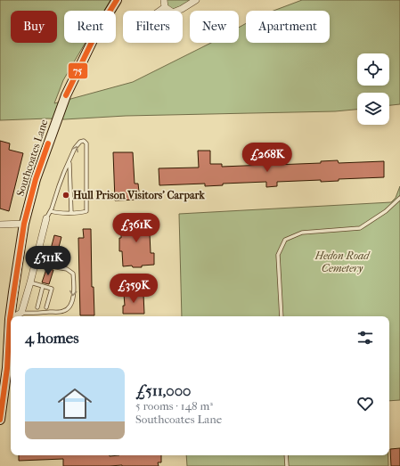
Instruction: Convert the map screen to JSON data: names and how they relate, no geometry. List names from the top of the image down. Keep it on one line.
{"streets":{"street":["Southcoates Lane"]},"parks":["Hedon Road Cemetery"],"places":["Hull Prison Visitors' Carpark"],"lines":["transit line 75"],"page":{"chip":["Buy","Rent","Filters","New","Apartment"],"price":["£268K","£361K","£511K","£359K"],"heading":"4 homes","list":[{"name":"£511,000","note":"5 rooms · 148 m² · Southcoates Lane"}]}}
